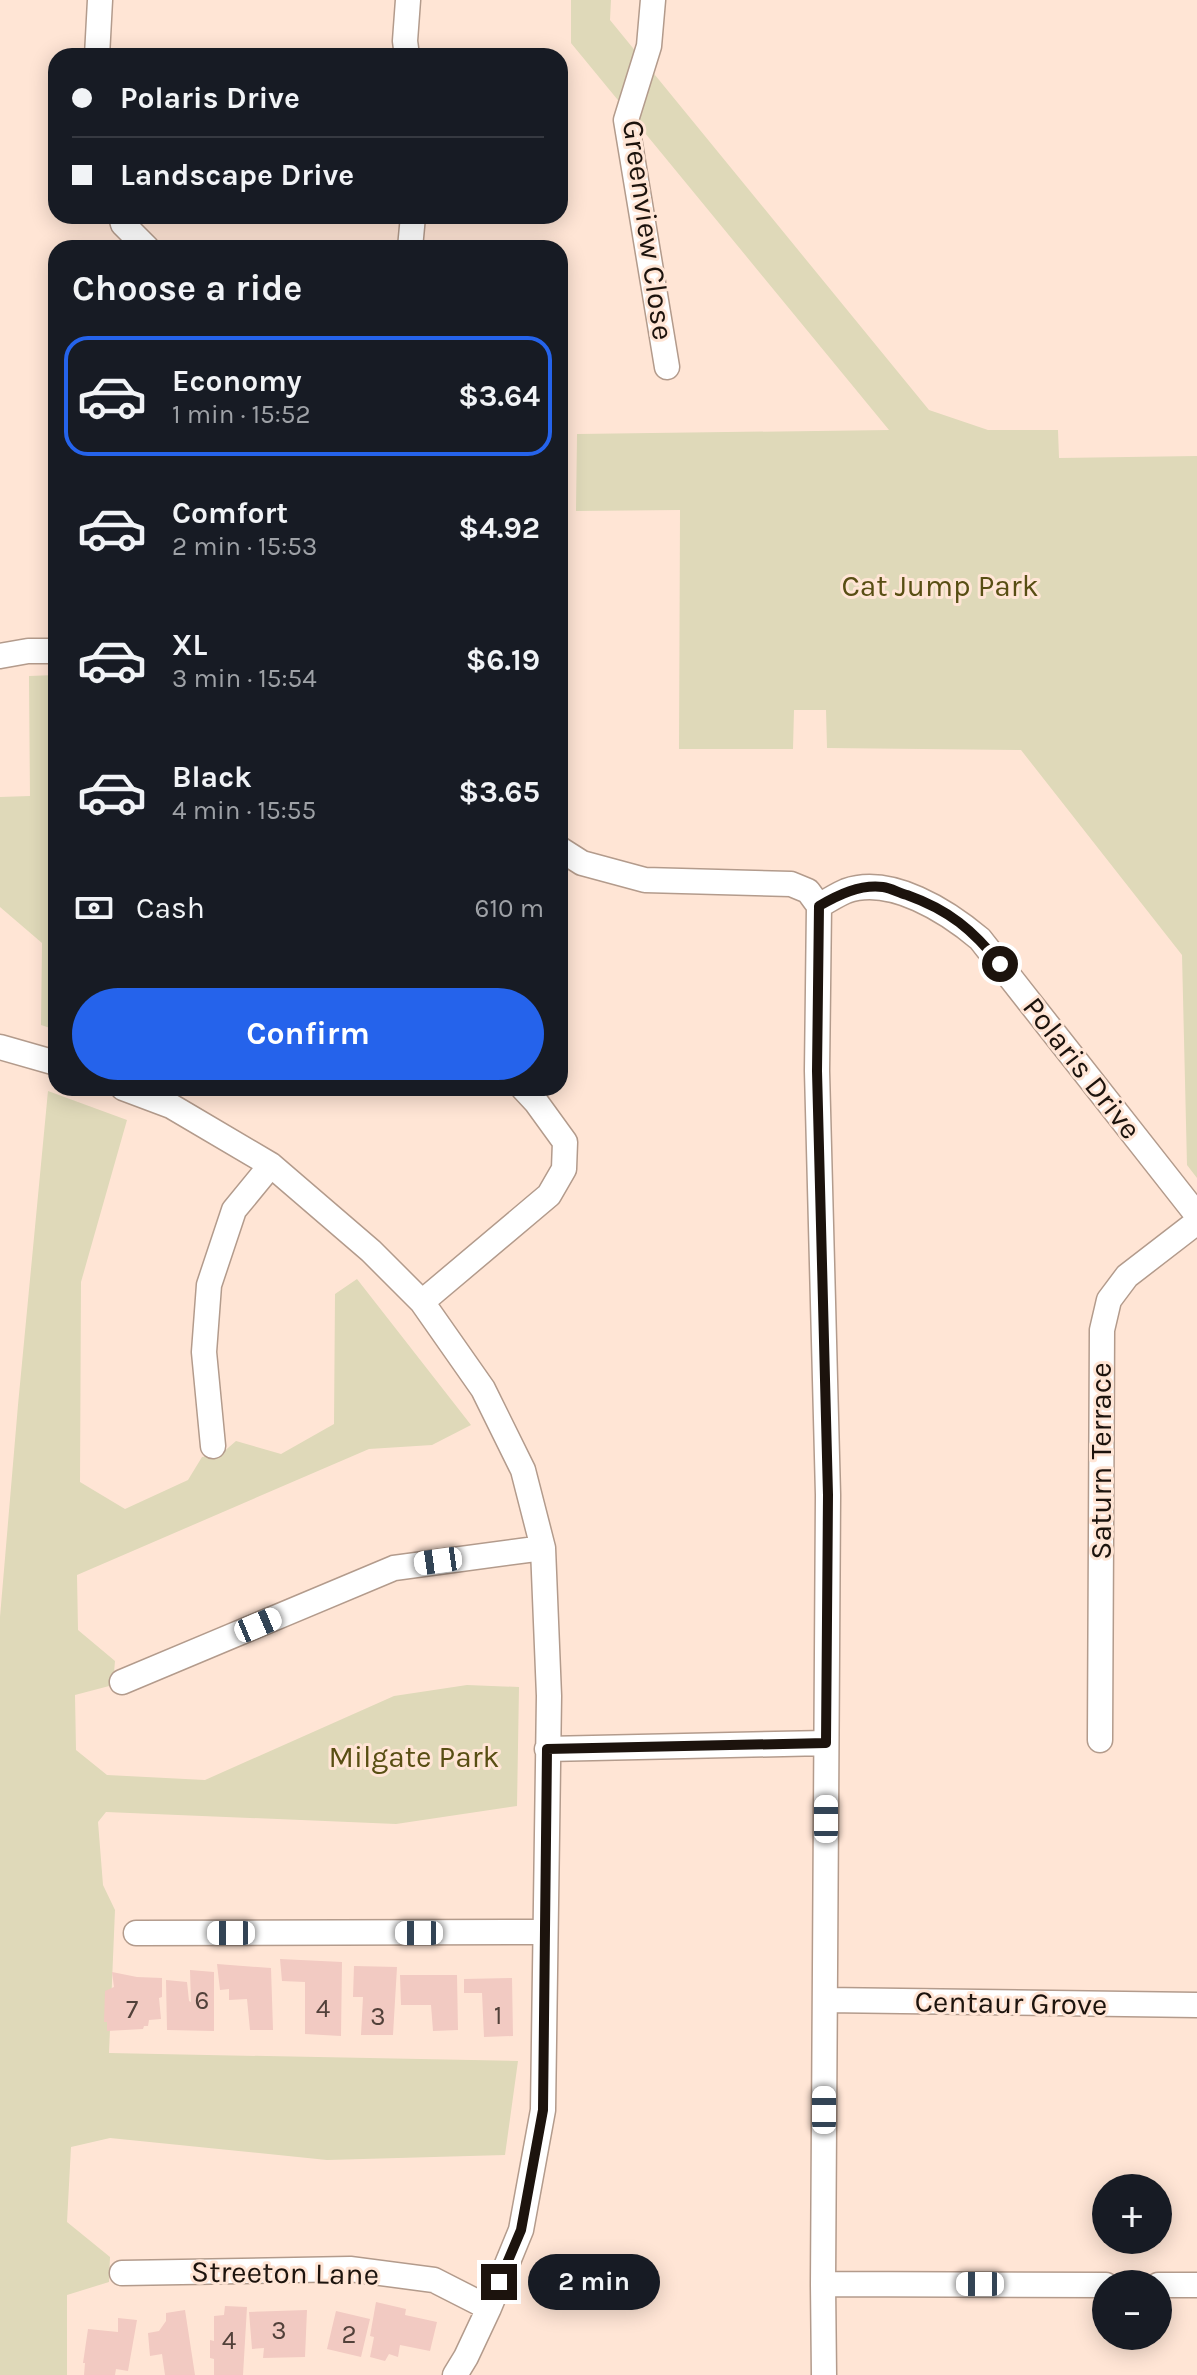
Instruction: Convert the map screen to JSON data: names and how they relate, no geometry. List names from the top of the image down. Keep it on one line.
{"streets":{"street":["Greenview Close","Polaris Drive","Saturn Terrace","Centaur Grove","Streeton Lane"]},"parks":["Cat Jump Park","Milgate Park"],"house_numbers":["6","4","7","1","3","3","2","4"],"page":{"banner":["Polaris Drive","Landscape Drive"],"heading":"Choose a ride","list":[{"name":"Economy","note":"1 min · 15:52","value":"$3.64"},{"name":"Comfort","note":"2 min · 15:53","value":"$4.92"},{"name":"XL","note":"3 min · 15:54","value":"$6.19"},{"name":"Black","note":"4 min · 15:55","value":"$3.65"}],"pay":["Cash","610 m"],"buttons":"Confirm","map_buttons":["+","−"],"bubble":"2 min"}}
